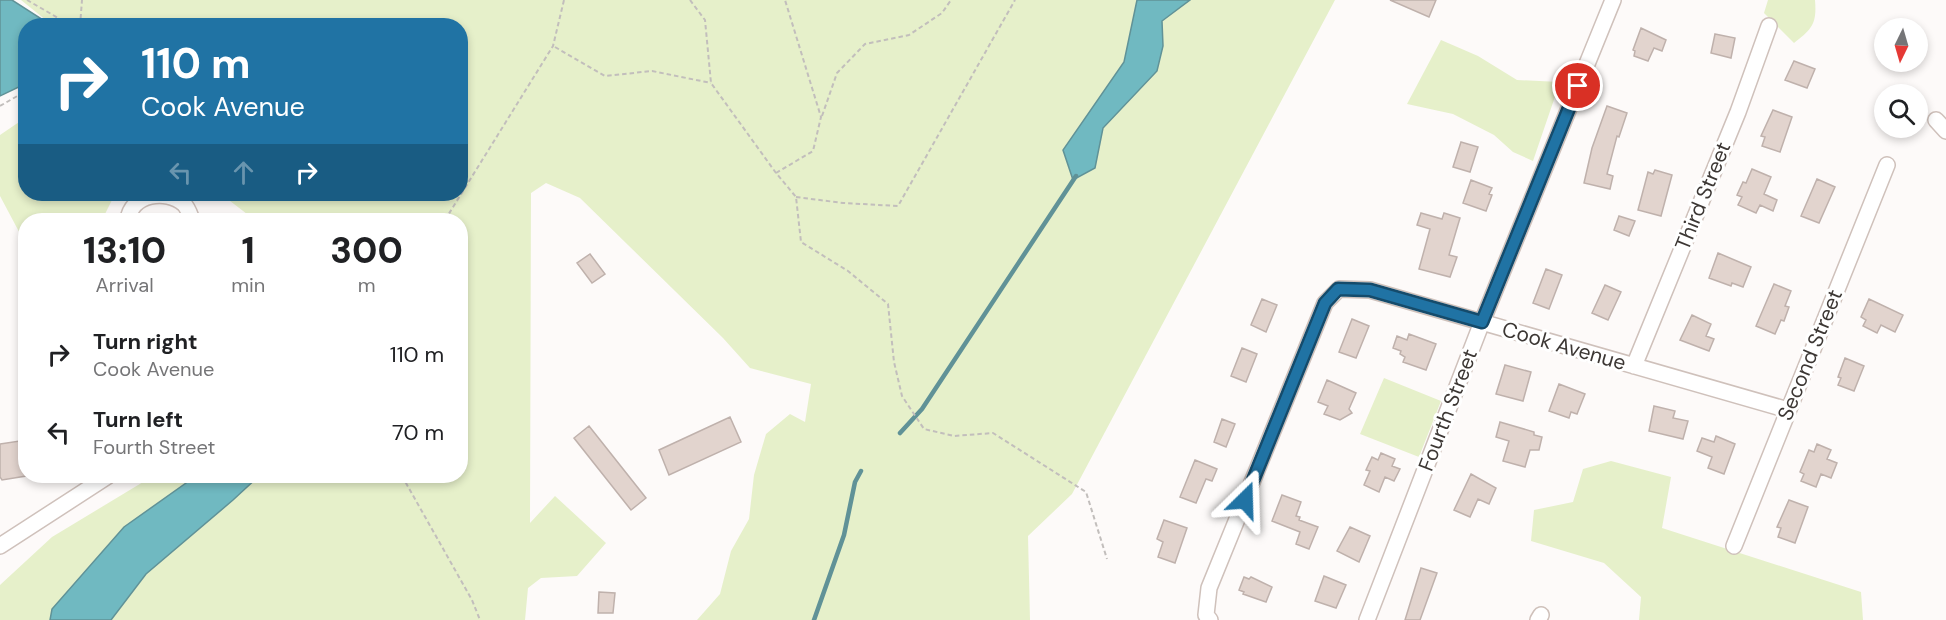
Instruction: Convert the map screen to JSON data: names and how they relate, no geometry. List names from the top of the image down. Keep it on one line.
{"streets":{"street":["Third Street","Cook Avenue","Second Street","Fourth Street"]},"crossings":[["Third Street","Cook Avenue"],["Cook Avenue","Second Street"],["Cook Avenue","Fourth Street"]],"north":"bottom","page":{"turn":["110 m","Cook Avenue"],"eta":["13:10","Arrival","1","min","300","m"],"list":[{"name":"Turn right","note":"Cook Avenue","value":"110 m"},{"name":"Turn left","note":"Fourth Street","value":"70 m"}]}}
